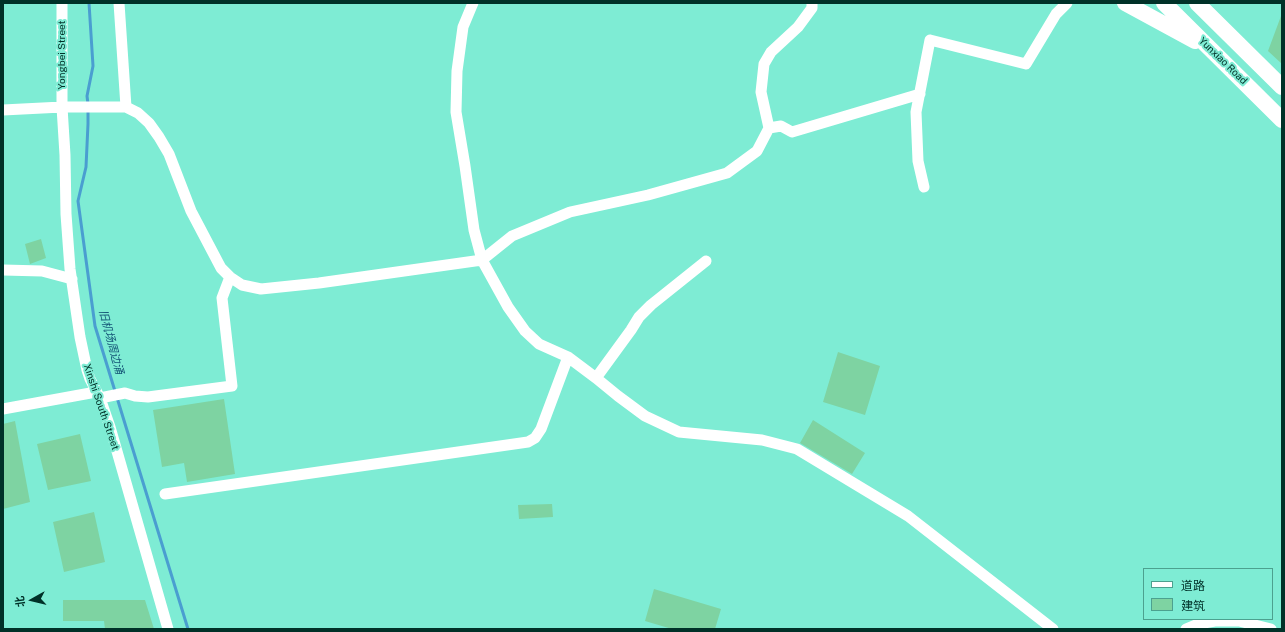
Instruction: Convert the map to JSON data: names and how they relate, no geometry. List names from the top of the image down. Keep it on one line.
{"streets":{"main road":["Yunxiao Road"],"street":["Yongbei Street","Xinshi South Street"]},"crossings":[["Yongbei Street","Xinshi South Street"]],"water":["旧机场周边涌"],"legend":["道路","建筑"],"north":"left"}
